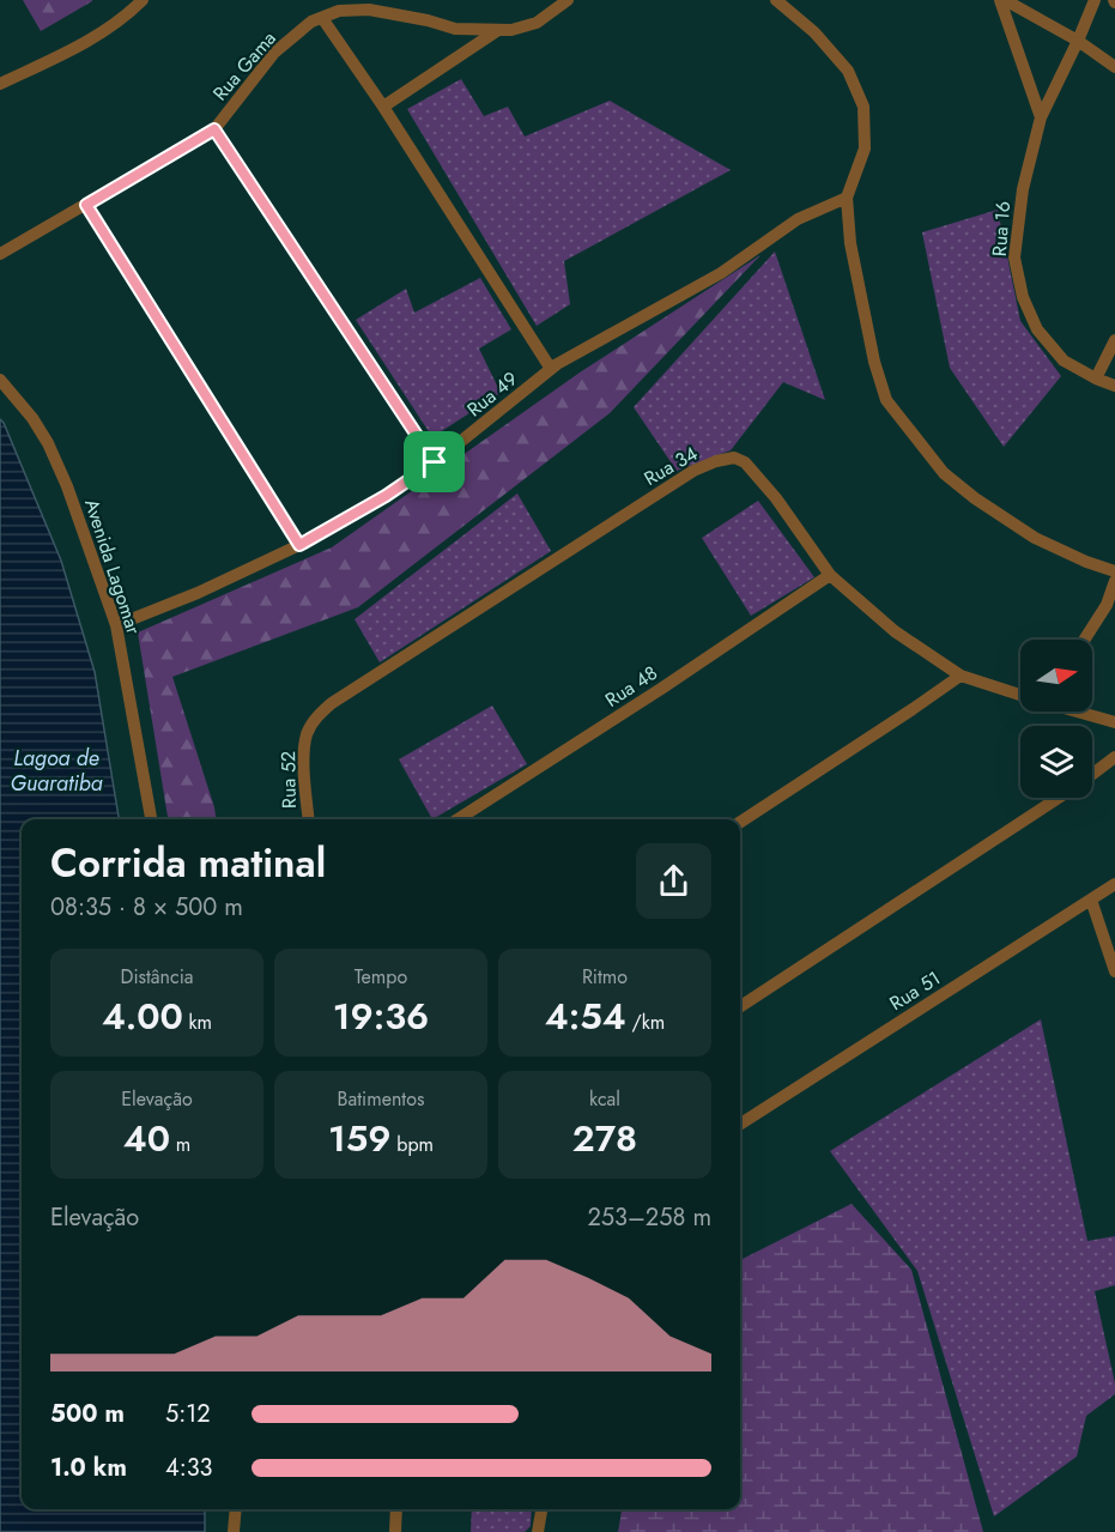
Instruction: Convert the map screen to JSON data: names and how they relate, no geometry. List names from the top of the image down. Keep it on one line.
{"streets":{"street":["Rua Gama","Rua 16","Rua 49","Rua 34","Avenida Lagomar","Rua 48","Rua 52","Rua 51"]},"crossings":[["Rua 49","Avenida Lagomar"],["Rua 34","Rua 48"],["Rua 34","Rua 52"]],"water":["Lagoa de Guaratiba"],"north":"right","page":{"heading":["Corrida matinal","08:35 · 8 × 500 m"],"stats":[["Distância","4.00 km"],["Tempo","19:36"],["Ritmo","4:54 /km"],["Elevação","40 m"],["Batimentos","159 bpm"],["kcal","278"]],"chart":["Elevação","253–258 m"],"list":[{"name":"500 m","note":"5:12"},{"name":"1.0 km","note":"4:33"}]}}
